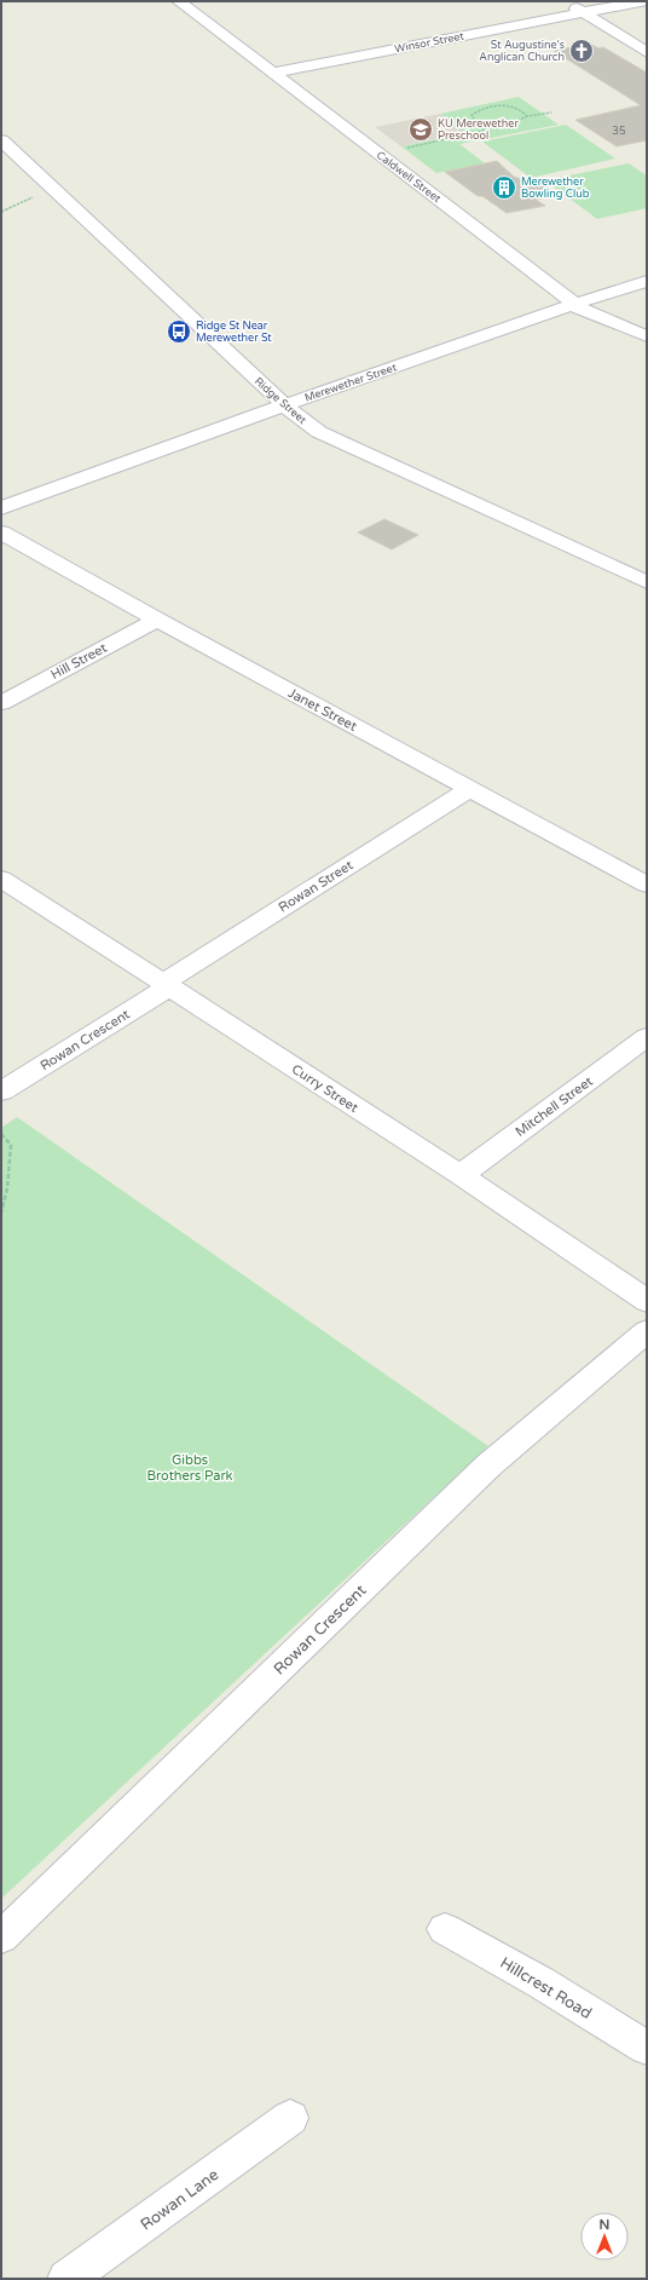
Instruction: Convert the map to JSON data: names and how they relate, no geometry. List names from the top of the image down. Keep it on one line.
{"streets":{"street":["Winsor Street","Caldwell Street","Merewether Street","Ridge Street","Hill Street","Janet Street","Rowan Street","Rowan Crescent","Curry Street","Mitchell Street","Hillcrest Road","Rowan Lane"]},"crossings":[["Winsor Street","Caldwell Street"],["Caldwell Street","Merewether Street"],["Merewether Street","Ridge Street"],["Hill Street","Janet Street"],["Janet Street","Rowan Street"],["Rowan Street","Rowan Crescent"],["Rowan Street","Curry Street"],["Rowan Crescent","Curry Street"],["Curry Street","Mitchell Street"]],"parks":["Gibbs Brothers Park"],"places":{"church":["St Augustine's Anglican Church"],"school or university":["KU Merewether Preschool"],"building":["Merewether Bowling Club"],"bus stop":["Ridge St Near Merewether St"]},"house_numbers":["35"],"north":"top"}
